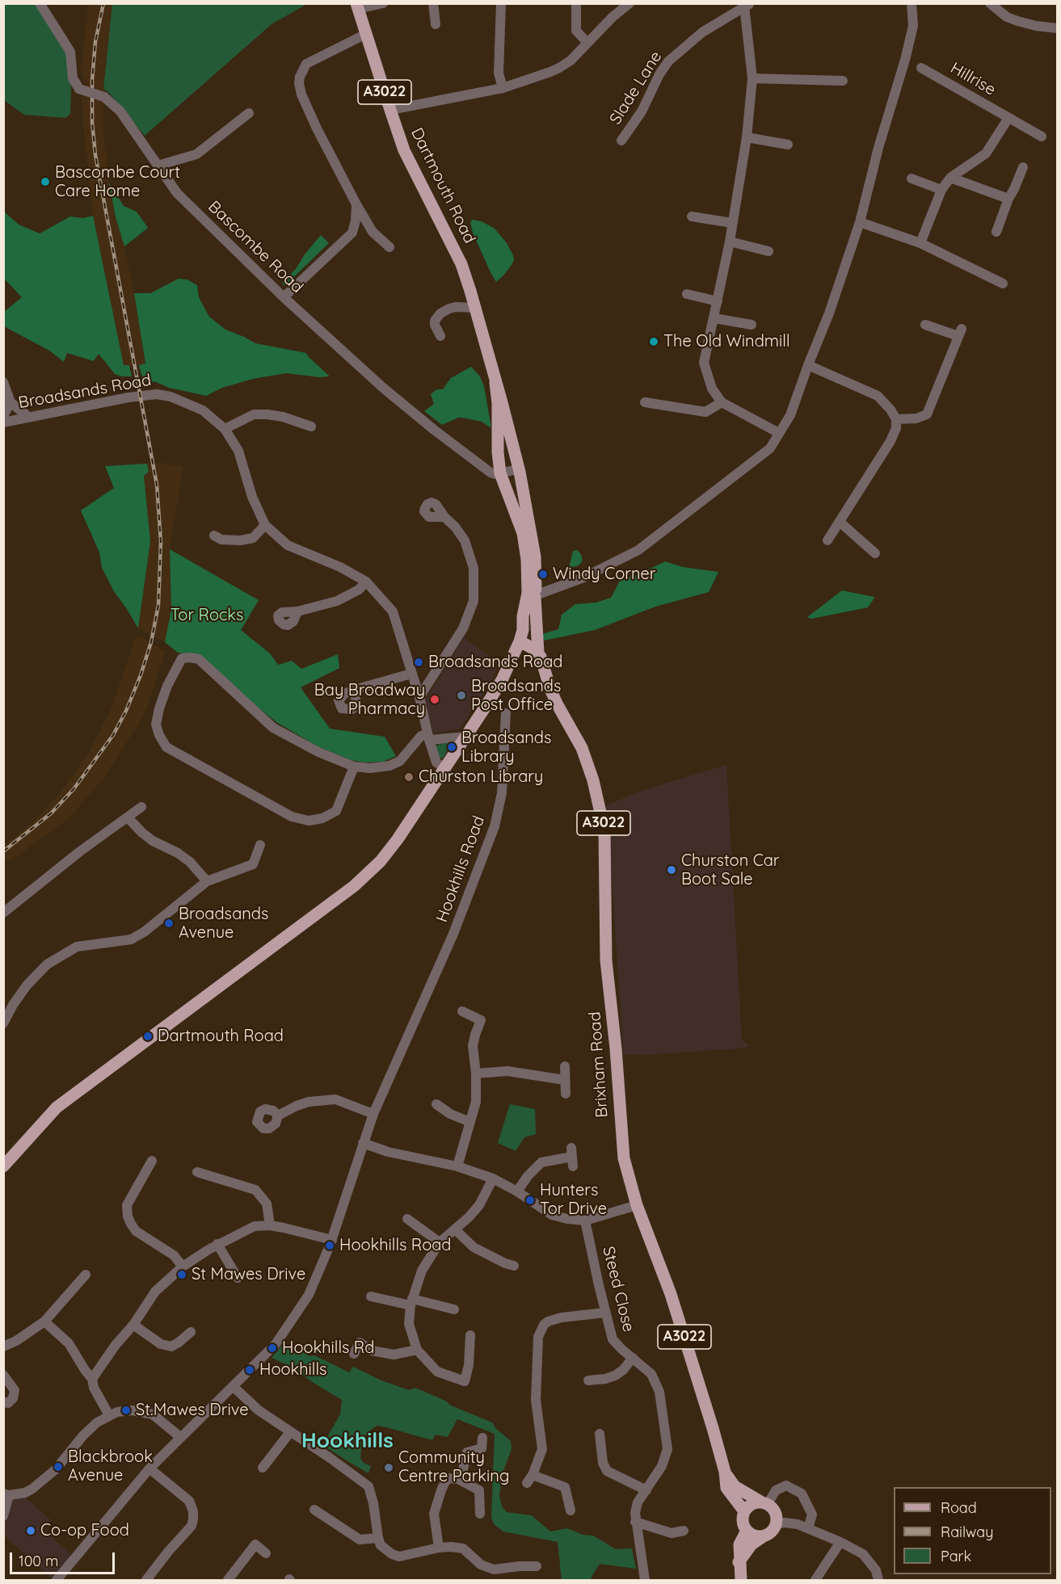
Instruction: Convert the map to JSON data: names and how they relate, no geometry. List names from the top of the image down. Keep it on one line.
{"streets":{"main road":["A3022","Dartmouth Road","Brixham Road"],"street":["Hillrise","Slade Lane","Bascombe Road","Broadsands Road","Hookhills Road","Steed Close"]},"crossings":[["Dartmouth Road","Bascombe Road"],["Dartmouth Road","Brixham Road"]],"districts":["Hookhills"],"parks":["Tor Rocks"],"places":["Bascombe Court Care Home","The Old Windmill","Windy Corner","Broadsands Road","Broadsands Post Office","Bay Broadway Pharmacy","Broadsands Library","Churston Library","Churston Car Boot Sale","Broadsands Avenue","Dartmouth Road","Hunters Tor Drive","Hookhills Road","St Mawes Drive","Hookhills Rd","Hookhills","St.Mawes Drive","Blackbrook Avenue","Community Centre Parking","Co-op Food"],"legend":["Road","Railway","Park"],"scale_bar":"100 m"}
